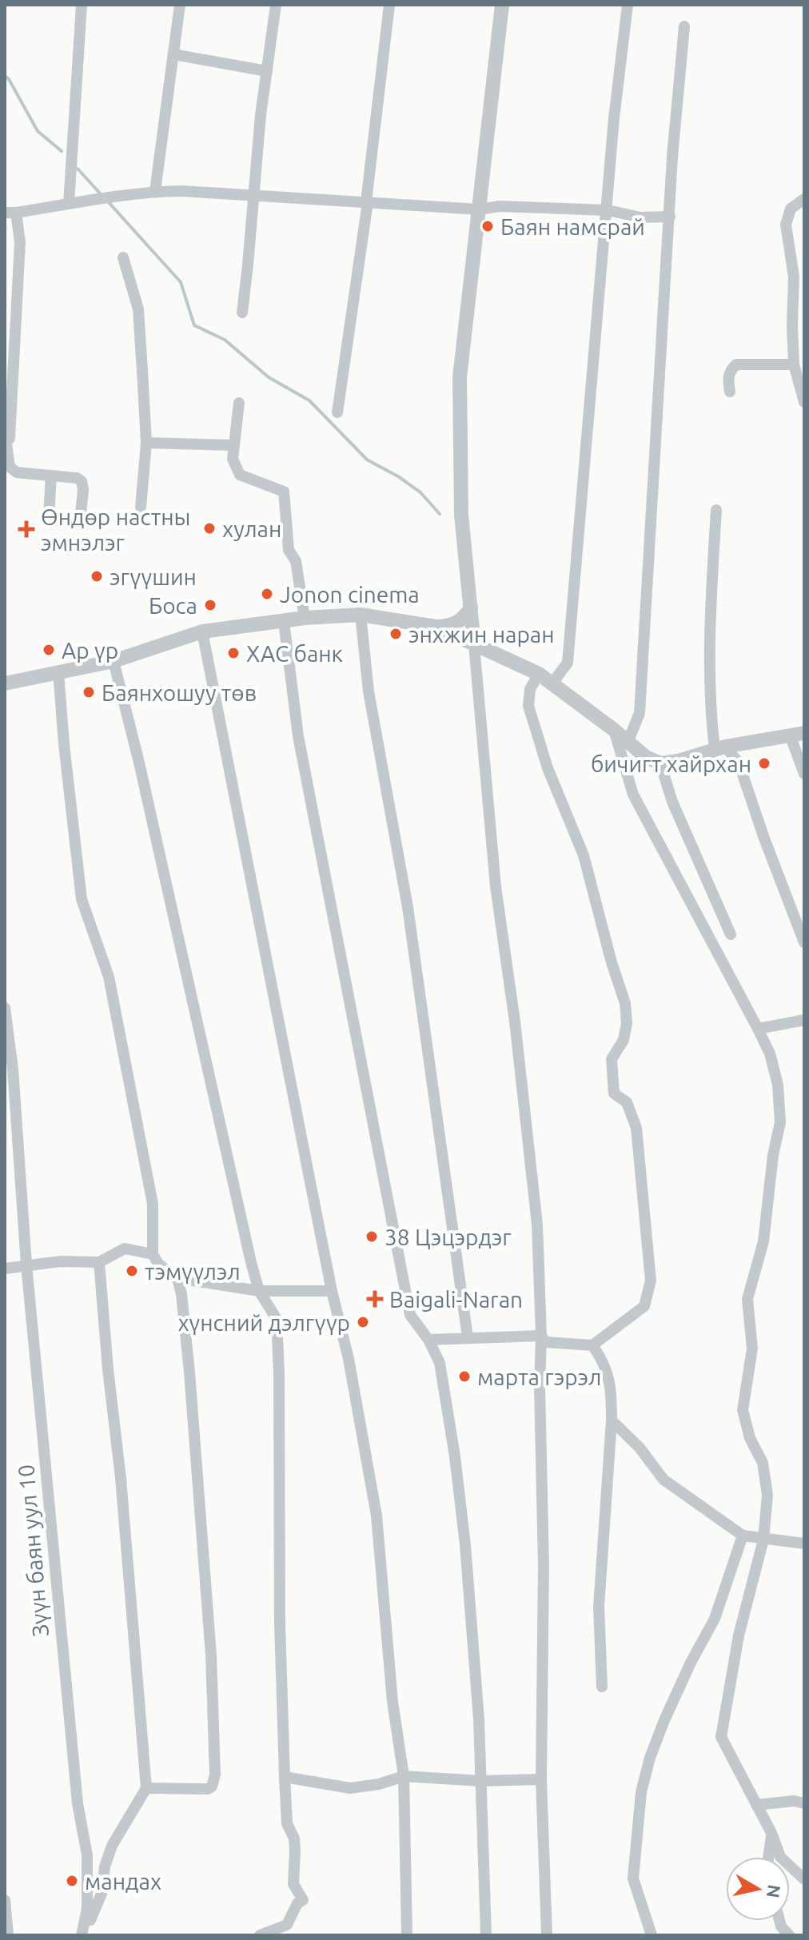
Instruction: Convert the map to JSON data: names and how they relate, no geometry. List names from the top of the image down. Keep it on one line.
{"streets":{"street":["Зүүн баян уул 10"]},"places":{"other":["Баян намсрай","хулан","эгүүшин","Jonon cinema","Боса","энхжин наран","Ар үр","ХАС банк","Баянхошуу төв","бичигт хайрхан","38 Цэцэрдэг","тэмүүлэл","хүнсний дэлгүүр","марта гэрэл","мандах"],"health":["Өндөр настны эмнэлэг","Baigali-Naran"]},"north":"right"}
